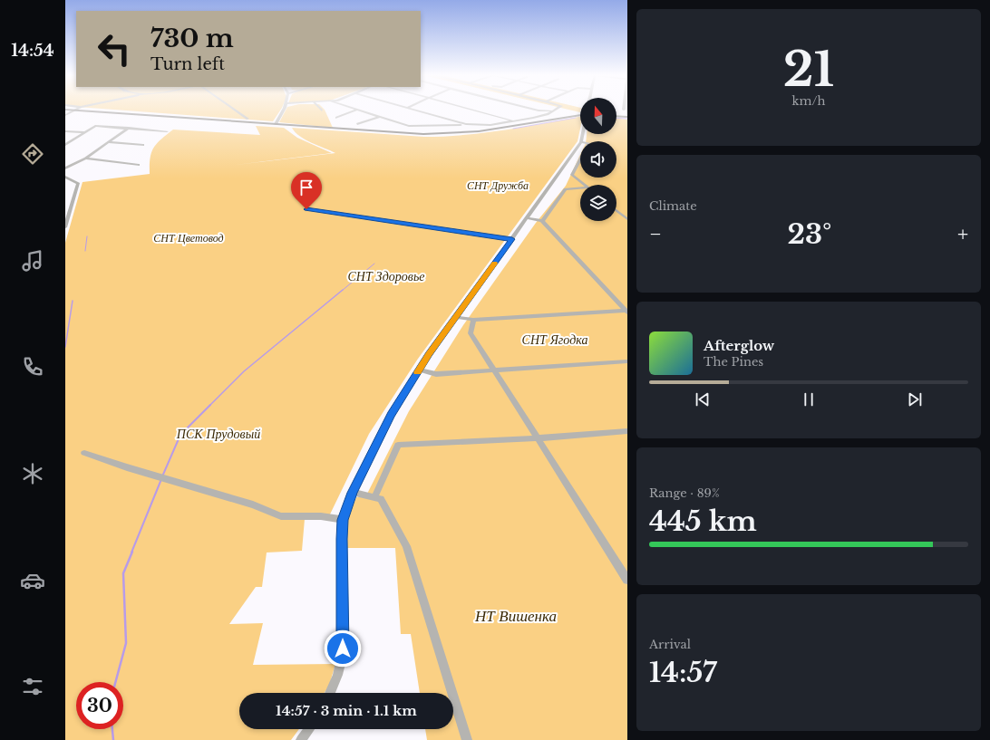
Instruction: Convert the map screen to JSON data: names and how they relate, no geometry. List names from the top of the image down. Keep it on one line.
{"parks":["СНТ Дружба","СНТ Цветовод","СНТ Здоровье","СНТ Ягодка","ПСК Прудовый","НТ Вишенка"],"north":"top","page":{"tabs":"14:54","tile":[["21","km/h"],"Climate",["Range · 89%","445 km"],["Arrival","14:57"]],"turn":["730 m","Turn left"],"heat":["−","23°","+"],"song":["Afterglow","The Pines"],"limit":"30","trip":"14:57 · 3 min · 1.1 km"}}
